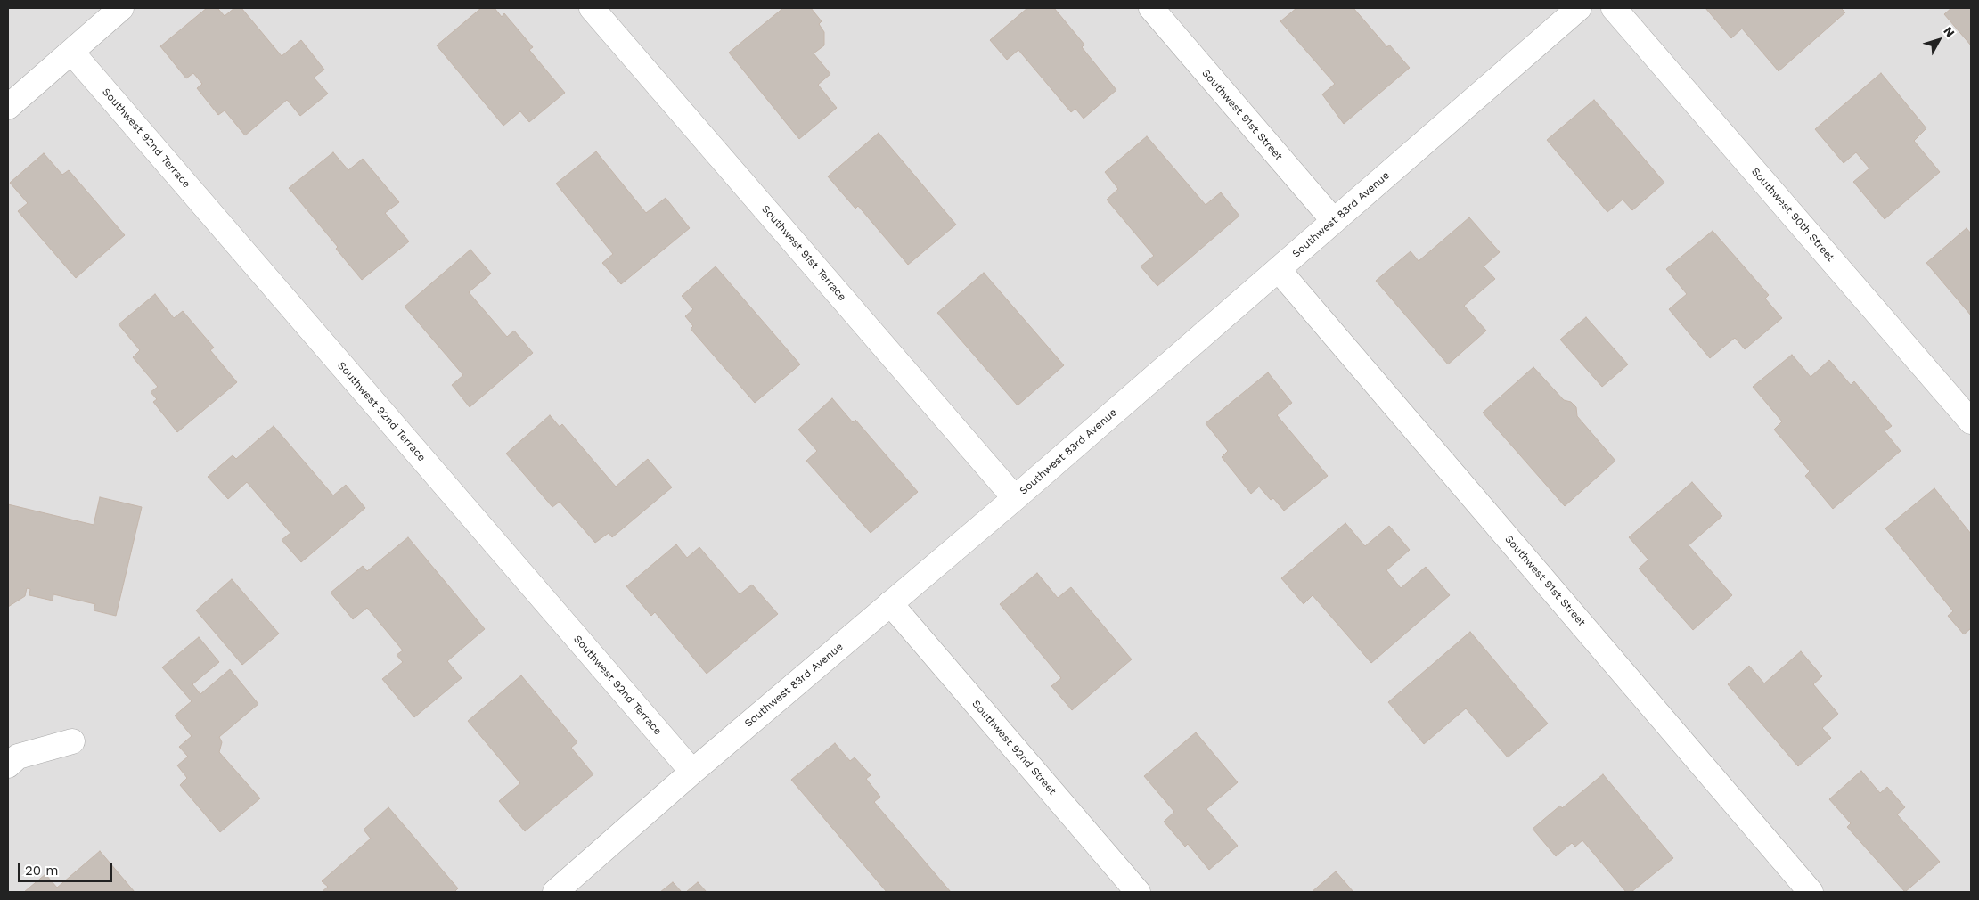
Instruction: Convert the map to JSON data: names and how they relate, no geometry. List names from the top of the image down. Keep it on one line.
{"streets":{"street":["Southwest 91st Street","Southwest 92nd Terrace","Southwest 83rd Avenue","Southwest 90th Street","Southwest 91st Terrace","Southwest 92nd Street"]},"crossings":[["Southwest 91st Street","Southwest 83rd Avenue"],["Southwest 92nd Terrace","Southwest 83rd Avenue"],["Southwest 83rd Avenue","Southwest 91st Terrace"],["Southwest 83rd Avenue","Southwest 92nd Street"]],"scale_bar":"20 m","north":"top right"}
